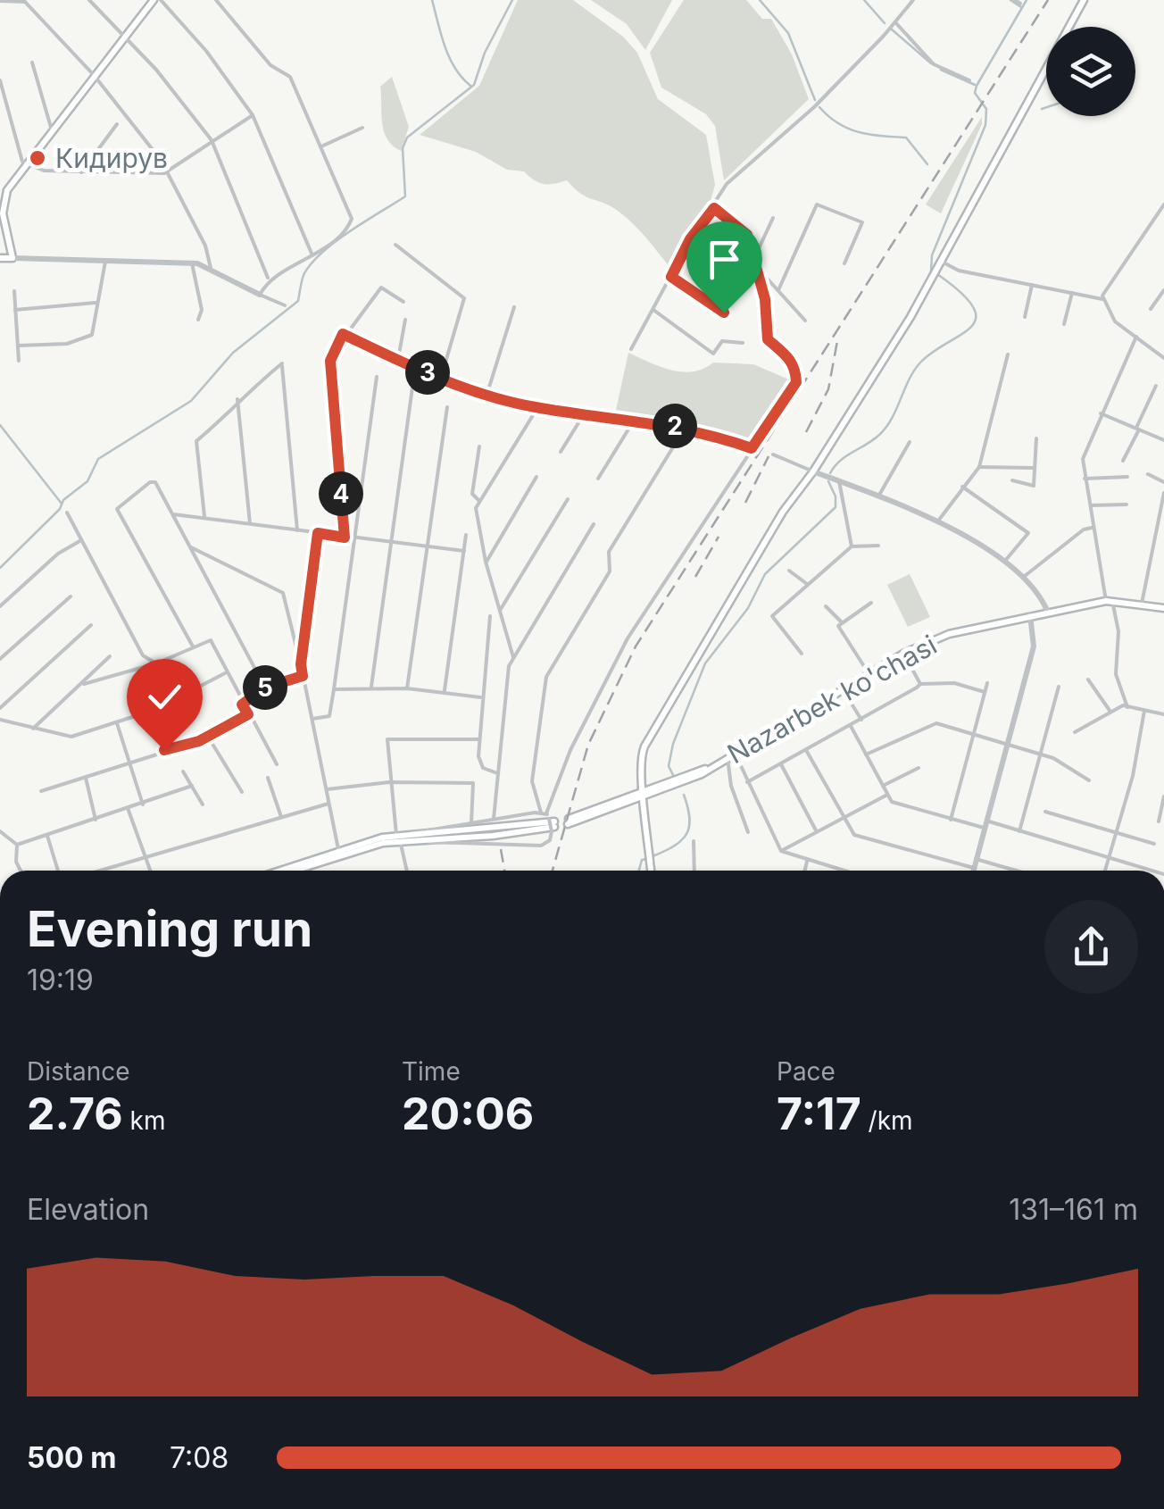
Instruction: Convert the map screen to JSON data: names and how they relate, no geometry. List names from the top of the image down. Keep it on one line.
{"streets":{"main road":["Nazarbek ko'chasi"]},"places":["Кидирув"],"page":{"pins":["3","2","4","5"],"heading":["Evening run","19:19"],"stats":[["Distance","2.76 km"],["Time","20:06"],["Pace","7:17 /km"]],"chart":["Elevation","131–161 m"],"list":[{"name":"500 m","note":"7:08"}]}}
